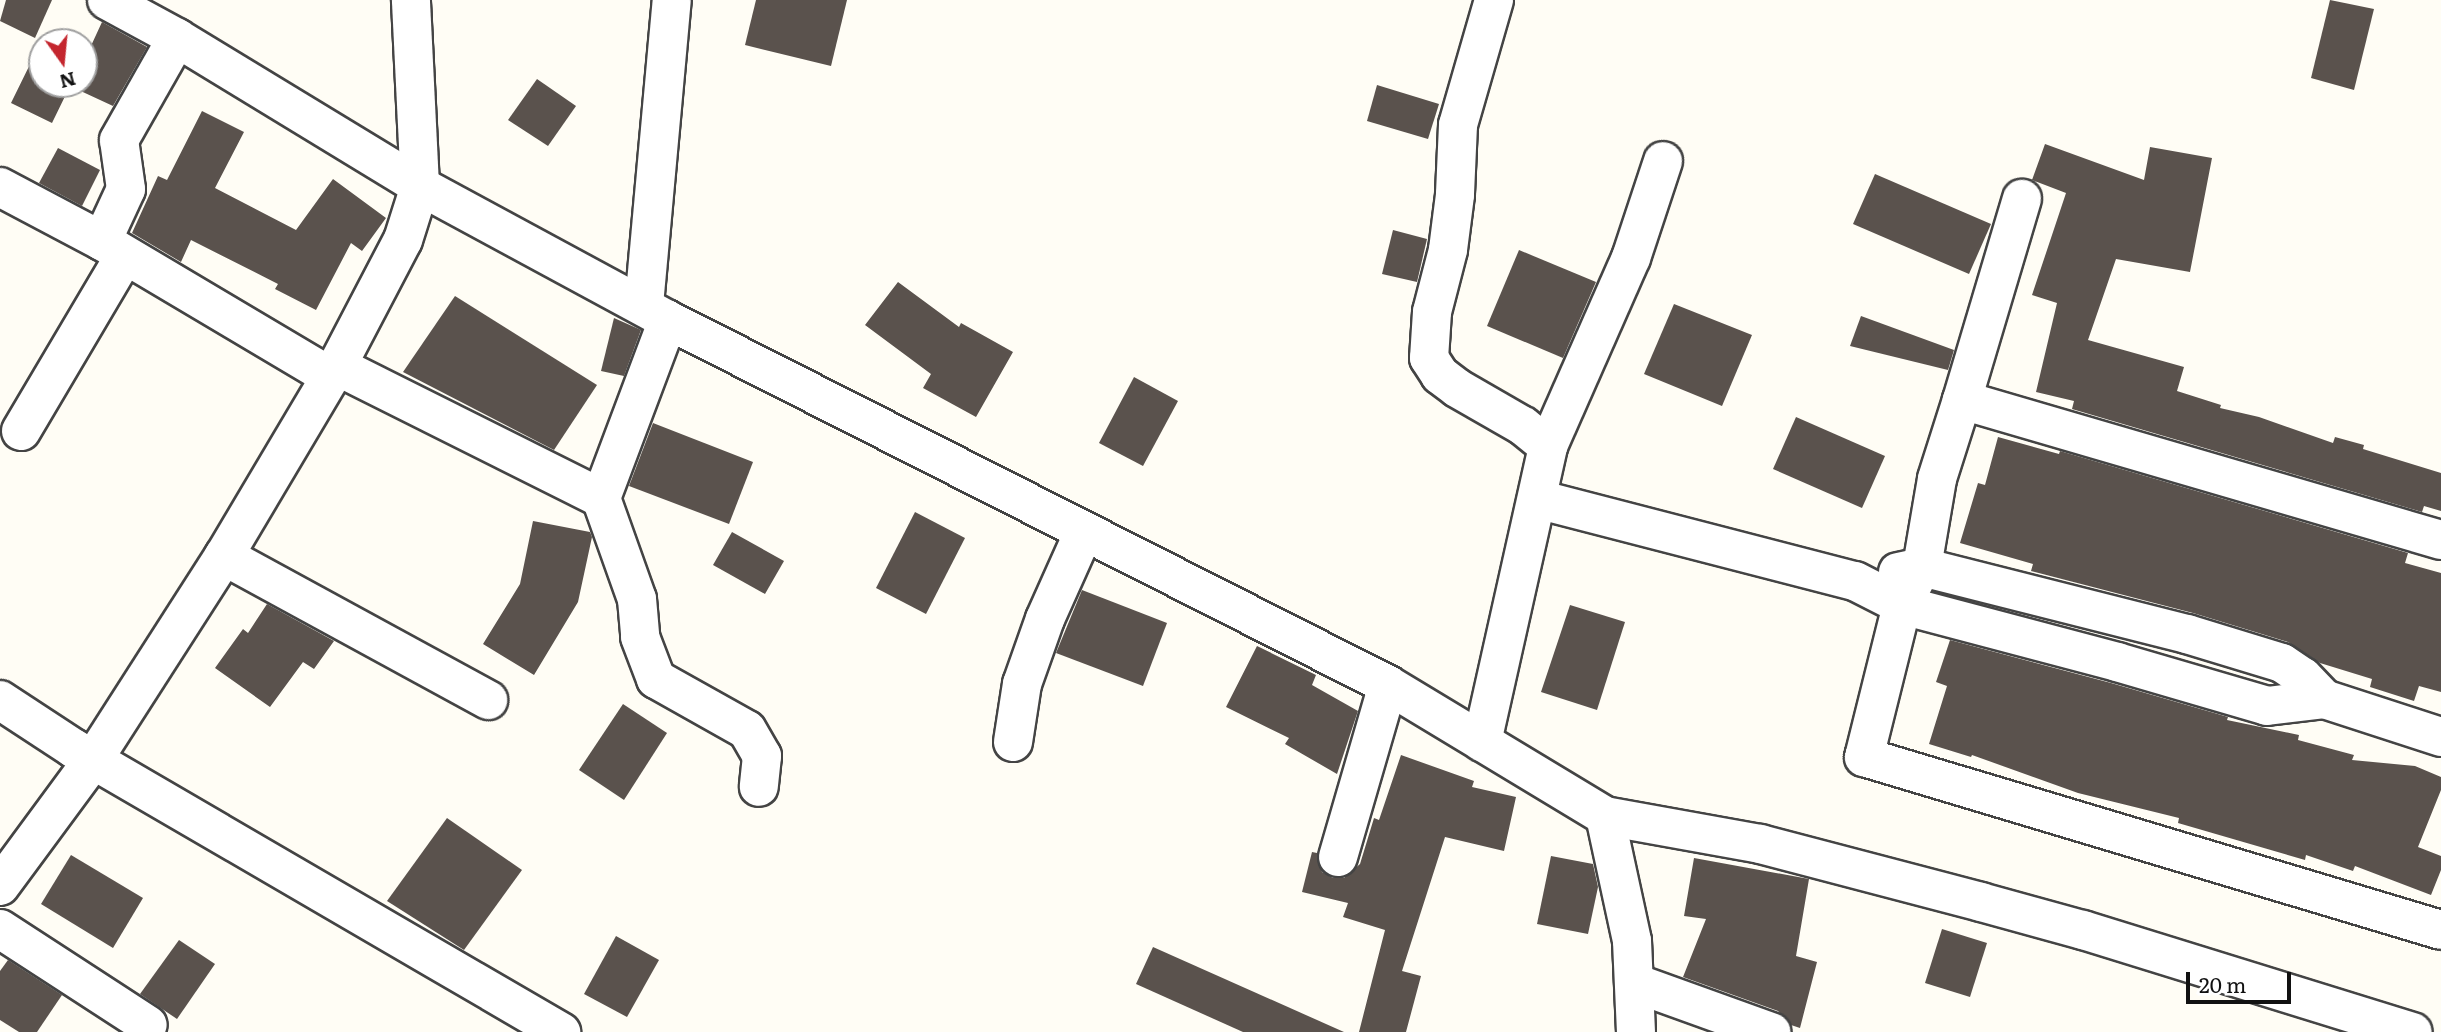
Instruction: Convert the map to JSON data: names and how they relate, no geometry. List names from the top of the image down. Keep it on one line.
{"scale_bar":"20 m","north":"bottom"}
